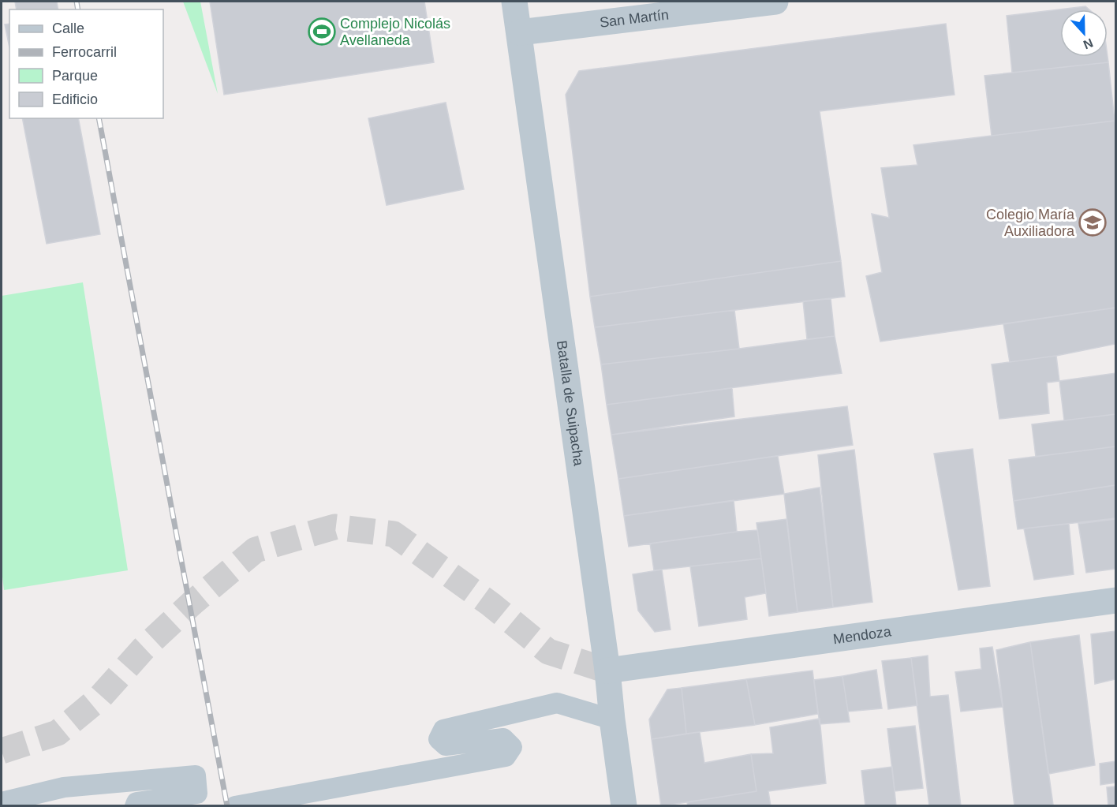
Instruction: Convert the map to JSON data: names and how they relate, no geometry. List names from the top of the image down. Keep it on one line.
{"streets":{"street":["San Martín","Batalla de Suipacha","Mendoza"]},"crossings":[["San Martín","Batalla de Suipacha"],["Batalla de Suipacha","Mendoza"]],"places":{"sports":["Complejo Nicolás Avellaneda"],"school or university":["Colegio María Auxiliadora"]},"legend":["Calle","Ferrocarril","Parque","Edificio"],"north":"bottom"}
